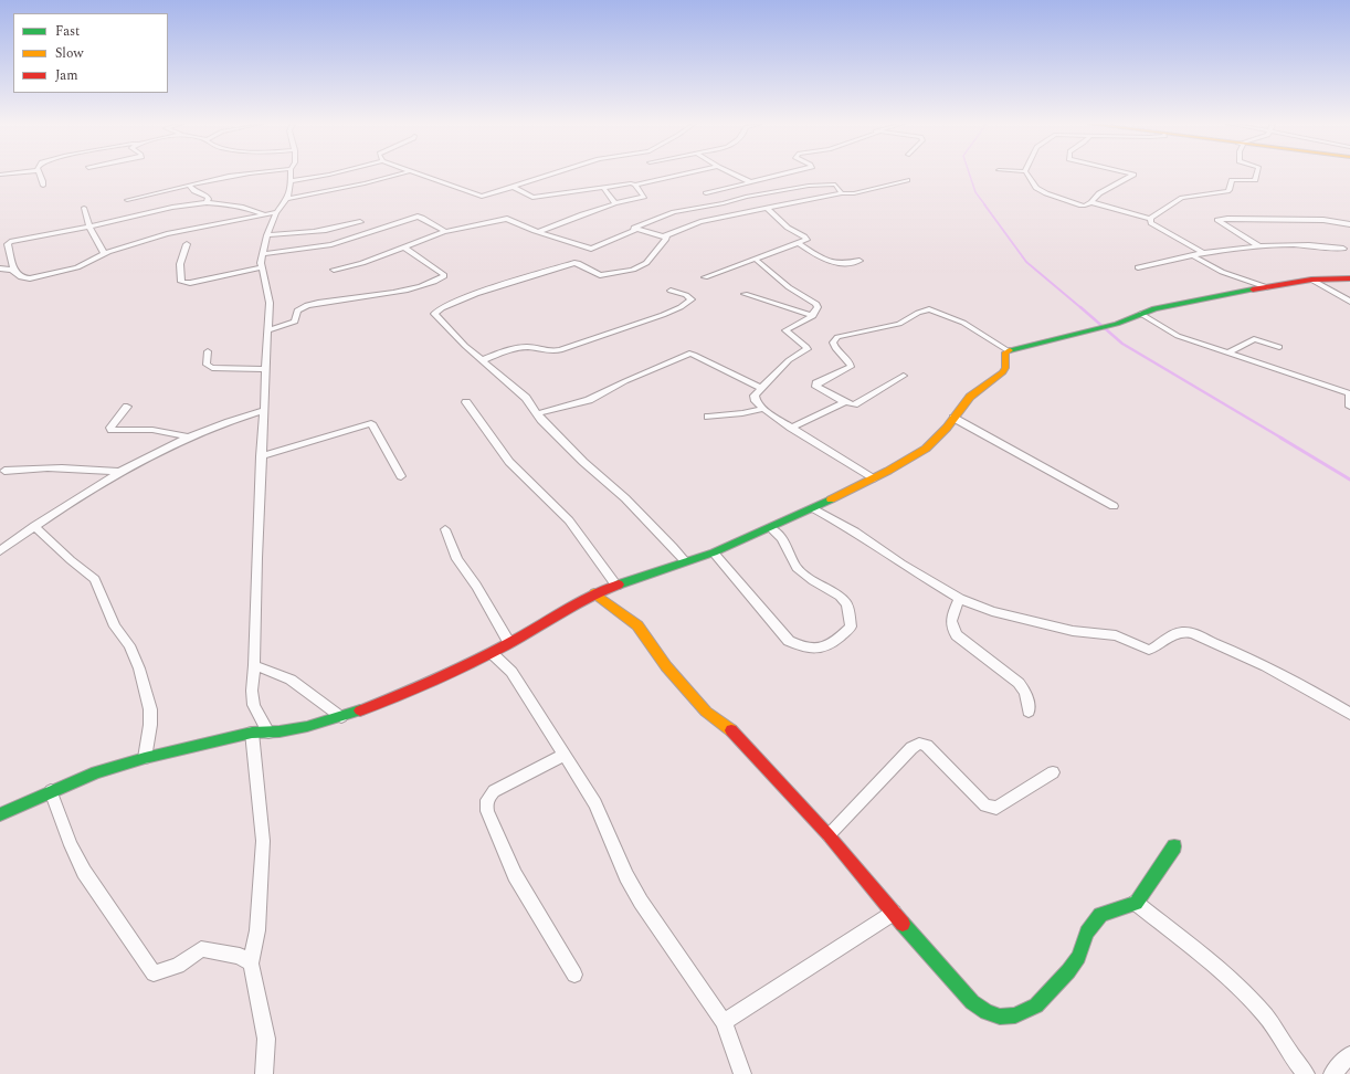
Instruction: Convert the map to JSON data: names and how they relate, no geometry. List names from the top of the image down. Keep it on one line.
{"legend":["Fast","Slow","Jam"]}
